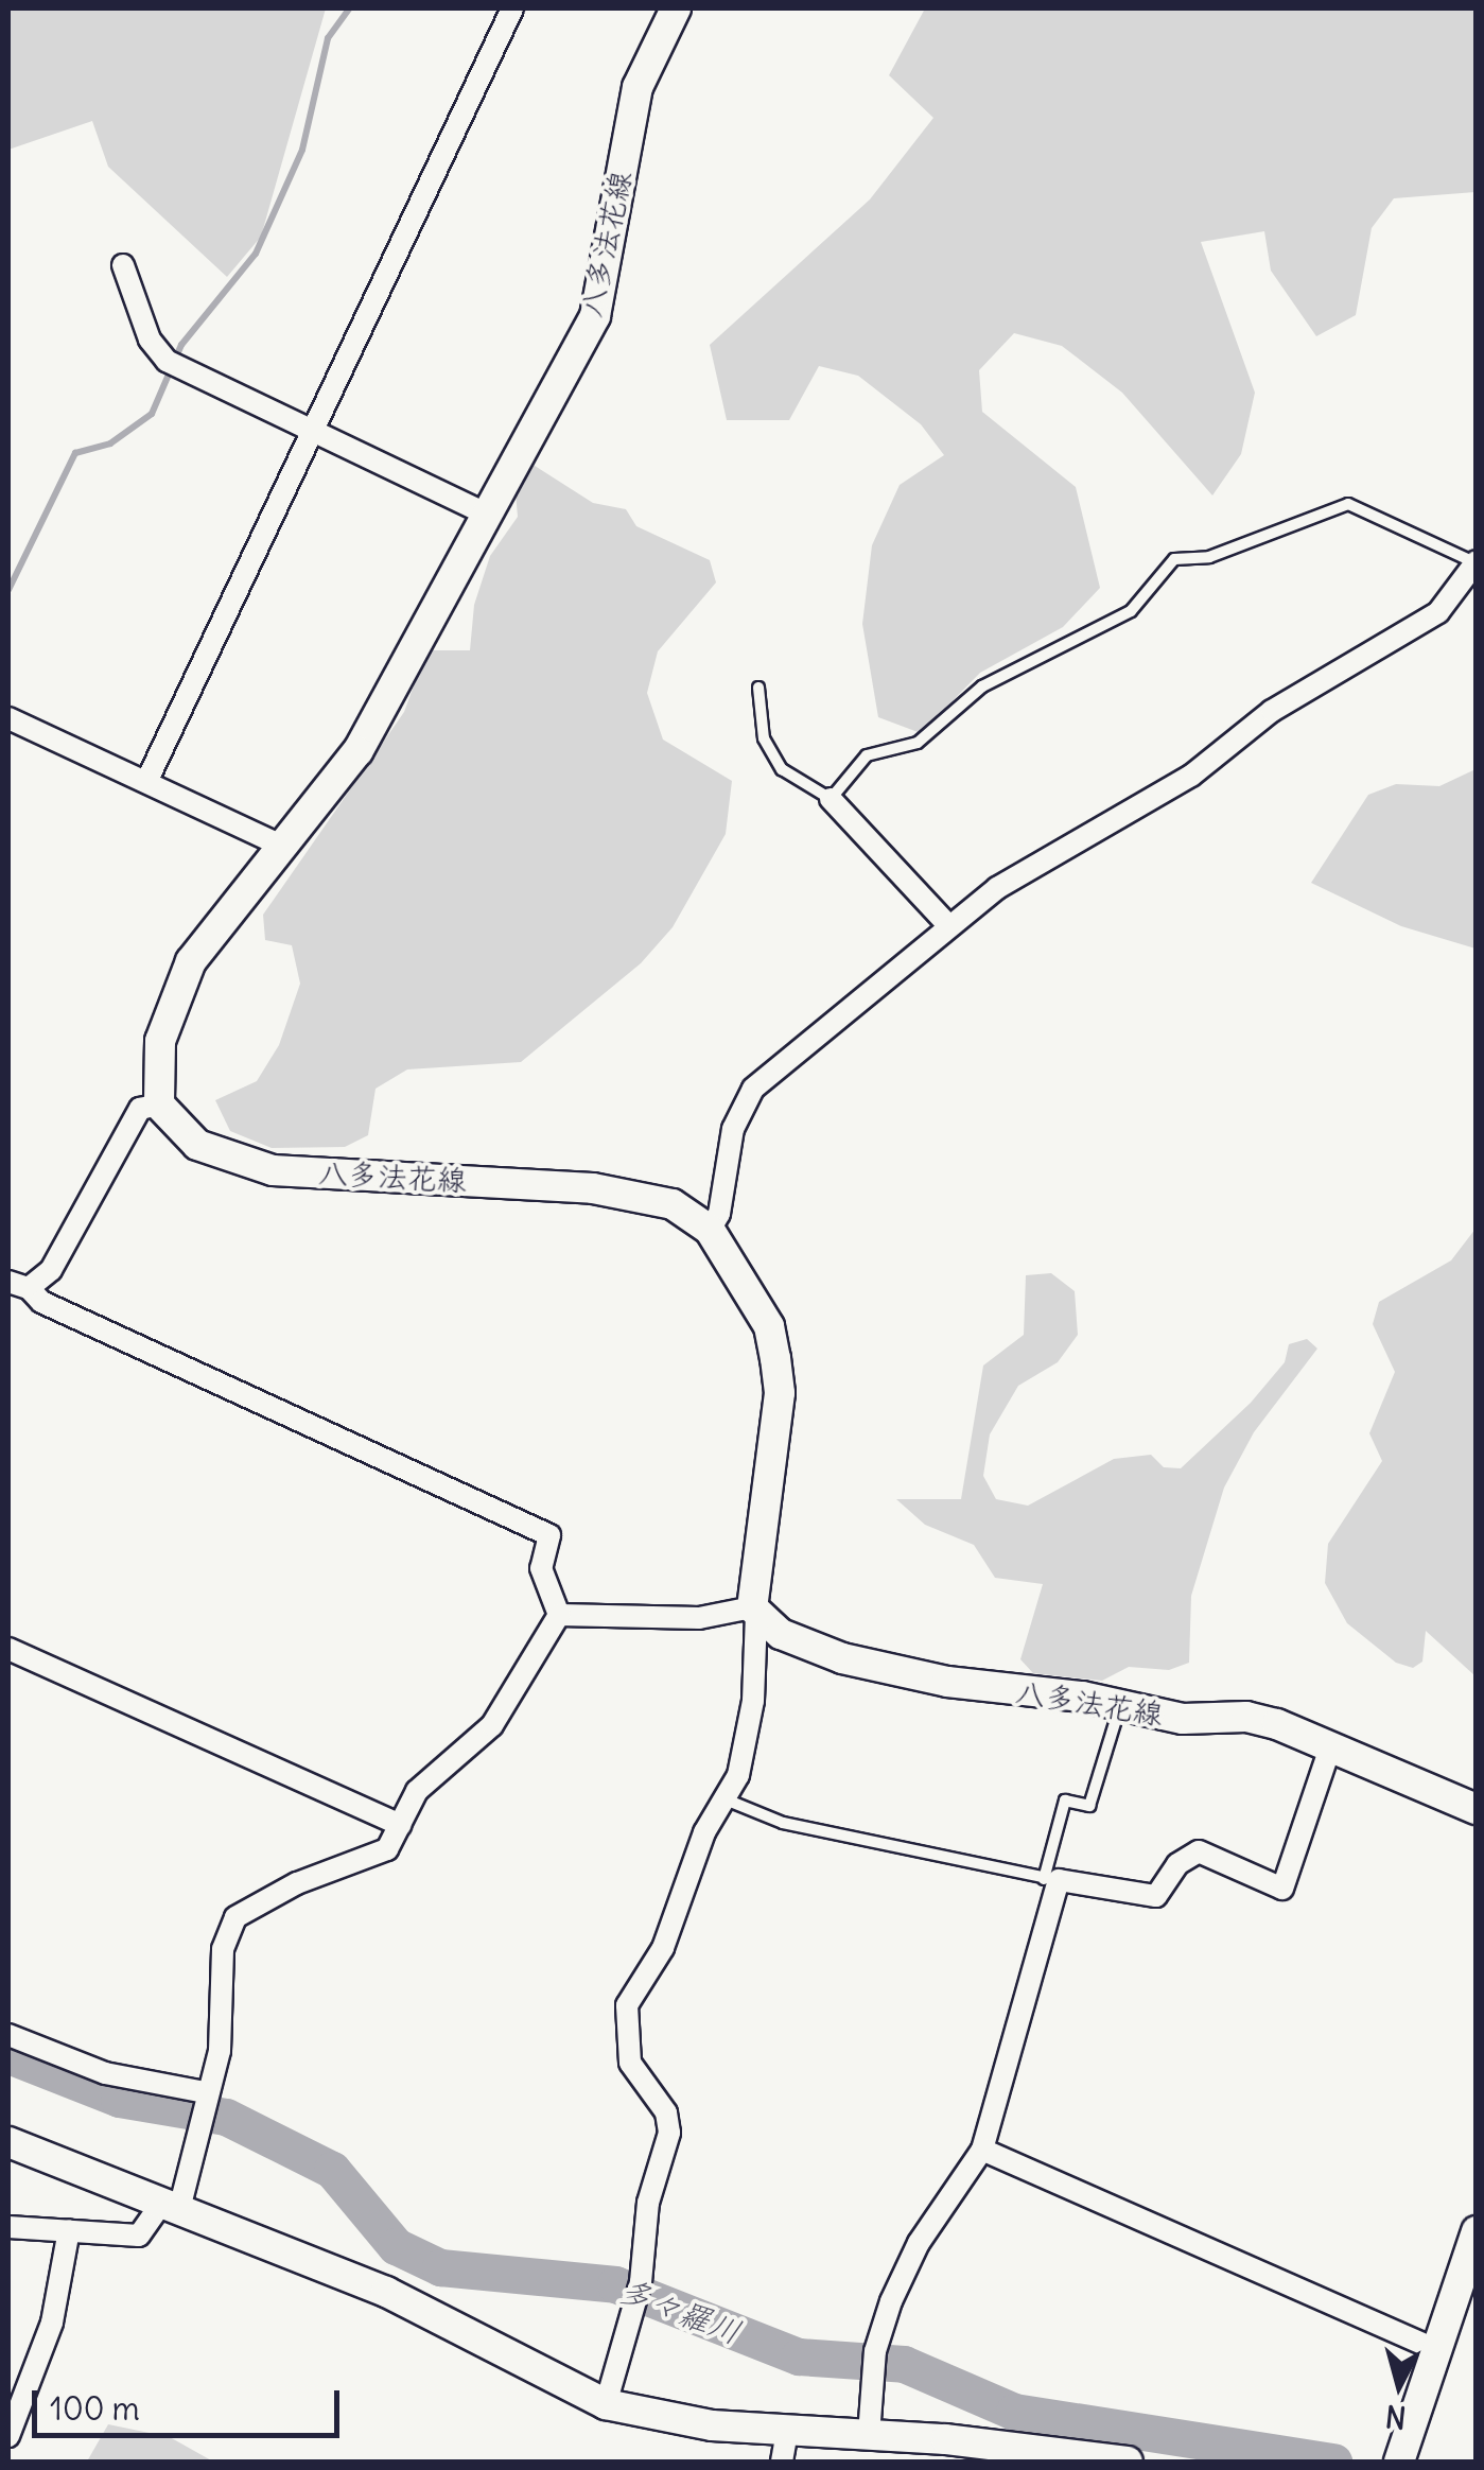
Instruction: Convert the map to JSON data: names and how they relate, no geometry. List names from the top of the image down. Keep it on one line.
{"streets":{"main road":["八多法花線"]},"water":["多々羅川"],"scale_bar":"100 m","north":"bottom"}
